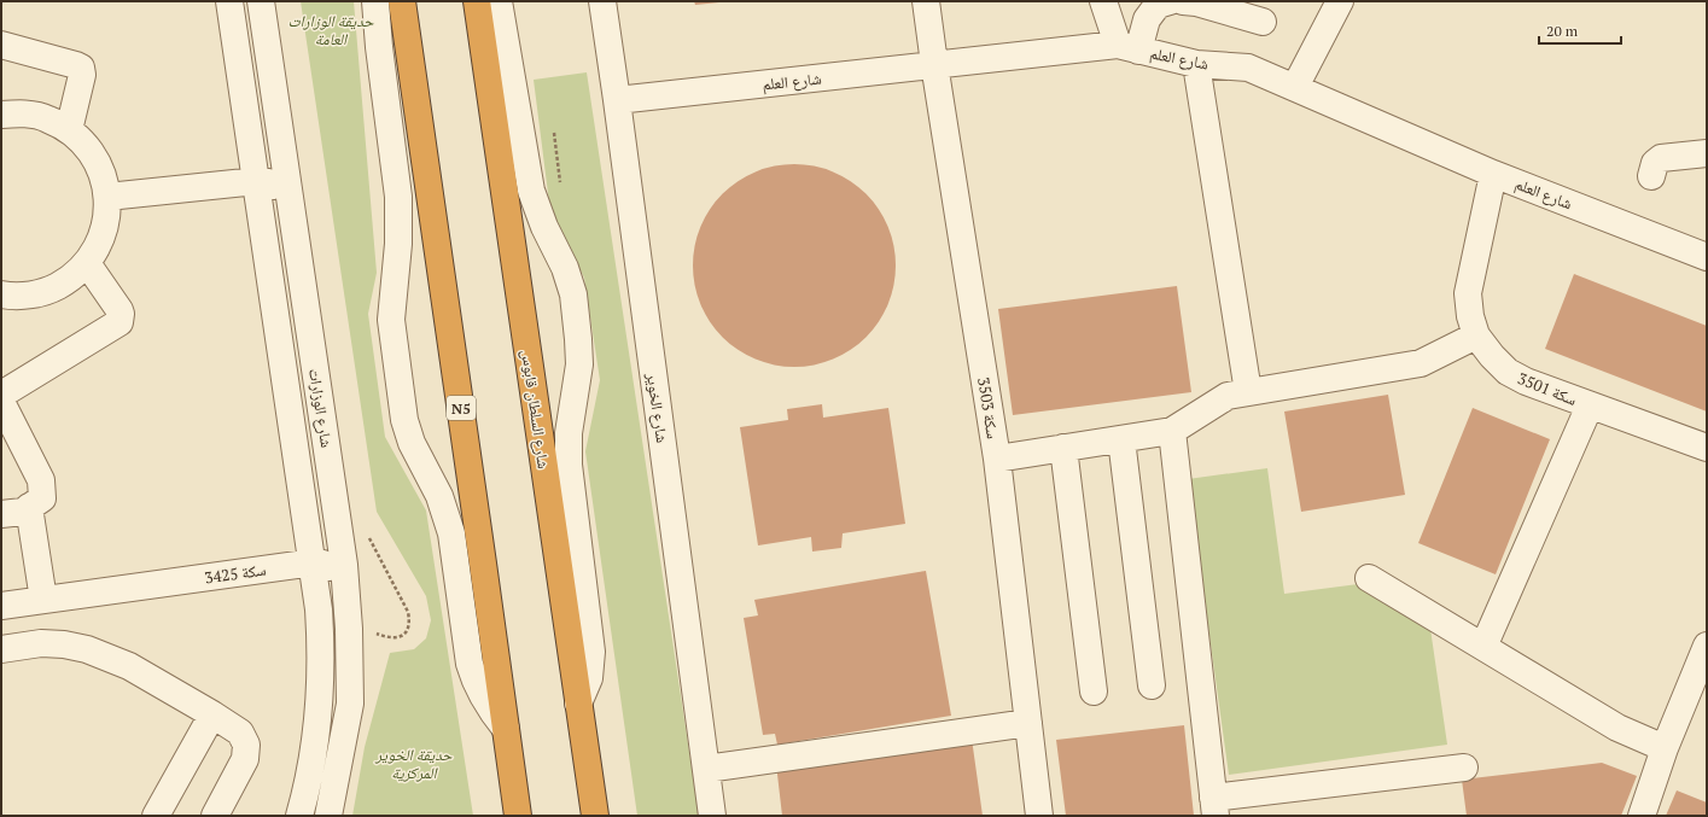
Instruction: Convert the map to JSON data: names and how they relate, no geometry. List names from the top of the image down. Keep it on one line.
{"streets":{"highway":["N5","شارع السلطان قابوس"],"street":["شارع العلم","سكة 3501","شارع الوزارات","شارع الخوير","سكة 3503","سكة 3425"]},"crossings":[["شارع العلم","سكة 3501"],["شارع العلم","شارع الخوير"],["شارع العلم","سكة 3503"],["شارع الوزارات","سكة 3425"]],"parks":["حديقة الوزارات العامة","حديقة الخوير المركزية"],"scale_bar":"20 m"}
